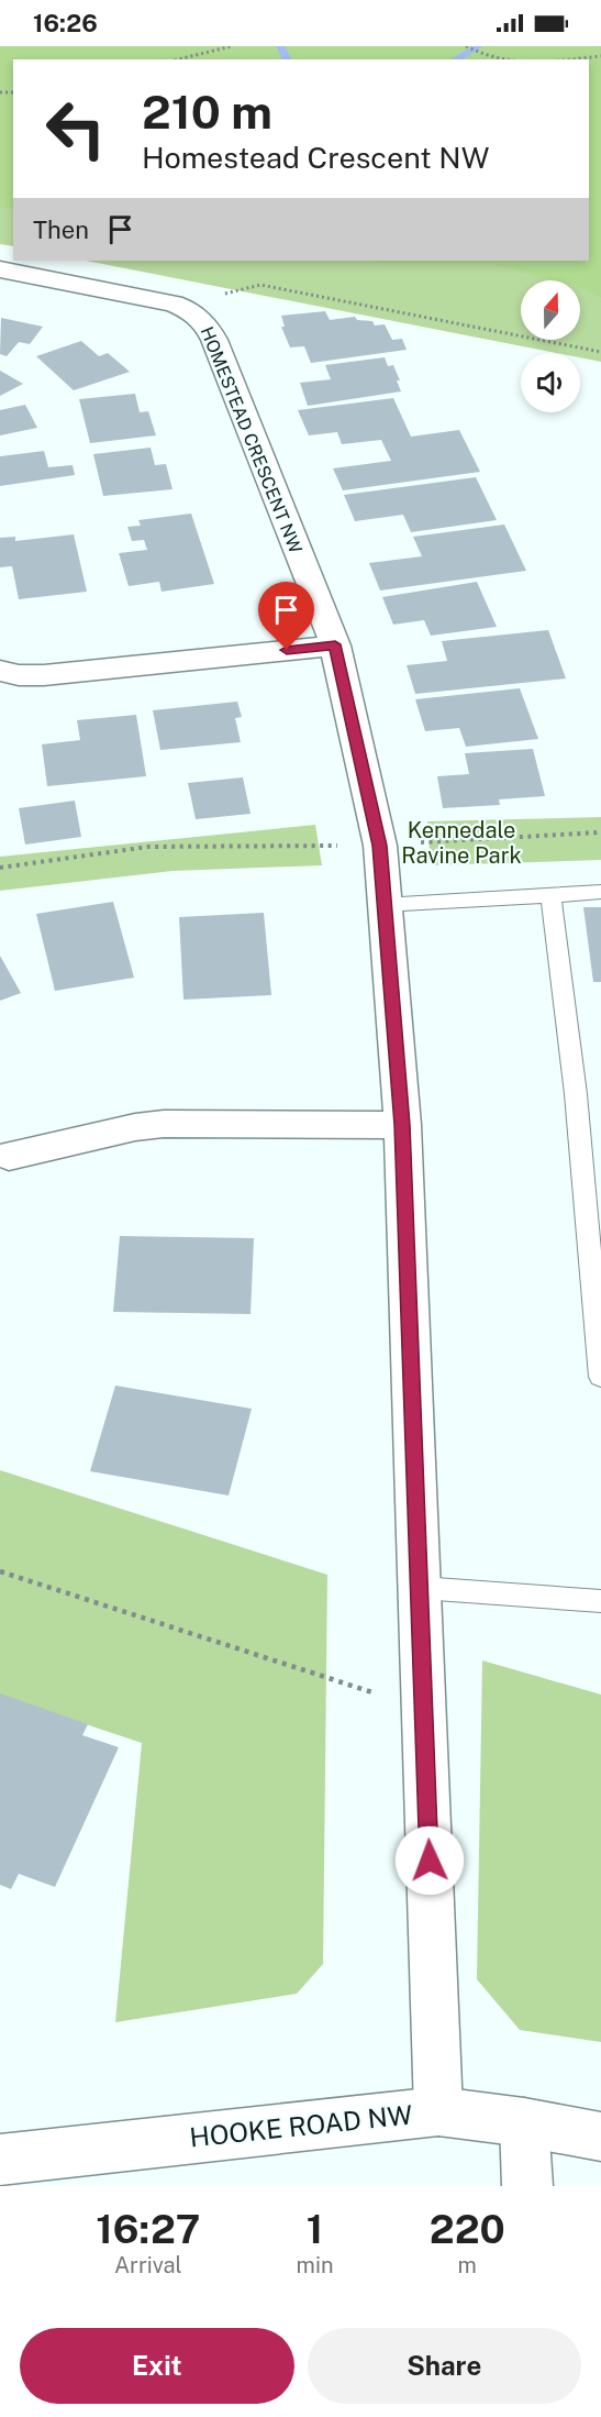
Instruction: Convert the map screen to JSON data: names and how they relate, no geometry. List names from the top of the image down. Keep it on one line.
{"streets":{"street":["HOMESTEAD CRESCENT NW","HOOKE ROAD NW"]},"crossings":[["HOMESTEAD CRESCENT NW","HOOKE ROAD NW"]],"parks":["Kennedale Ravine Park"],"north":"top","page":{"status":"16:26","turn":["210 m","Homestead Crescent NW"],"then":"Then","eta":["16:27","Arrival","1","min","220","m"],"buttons":["Exit","Share"]}}
